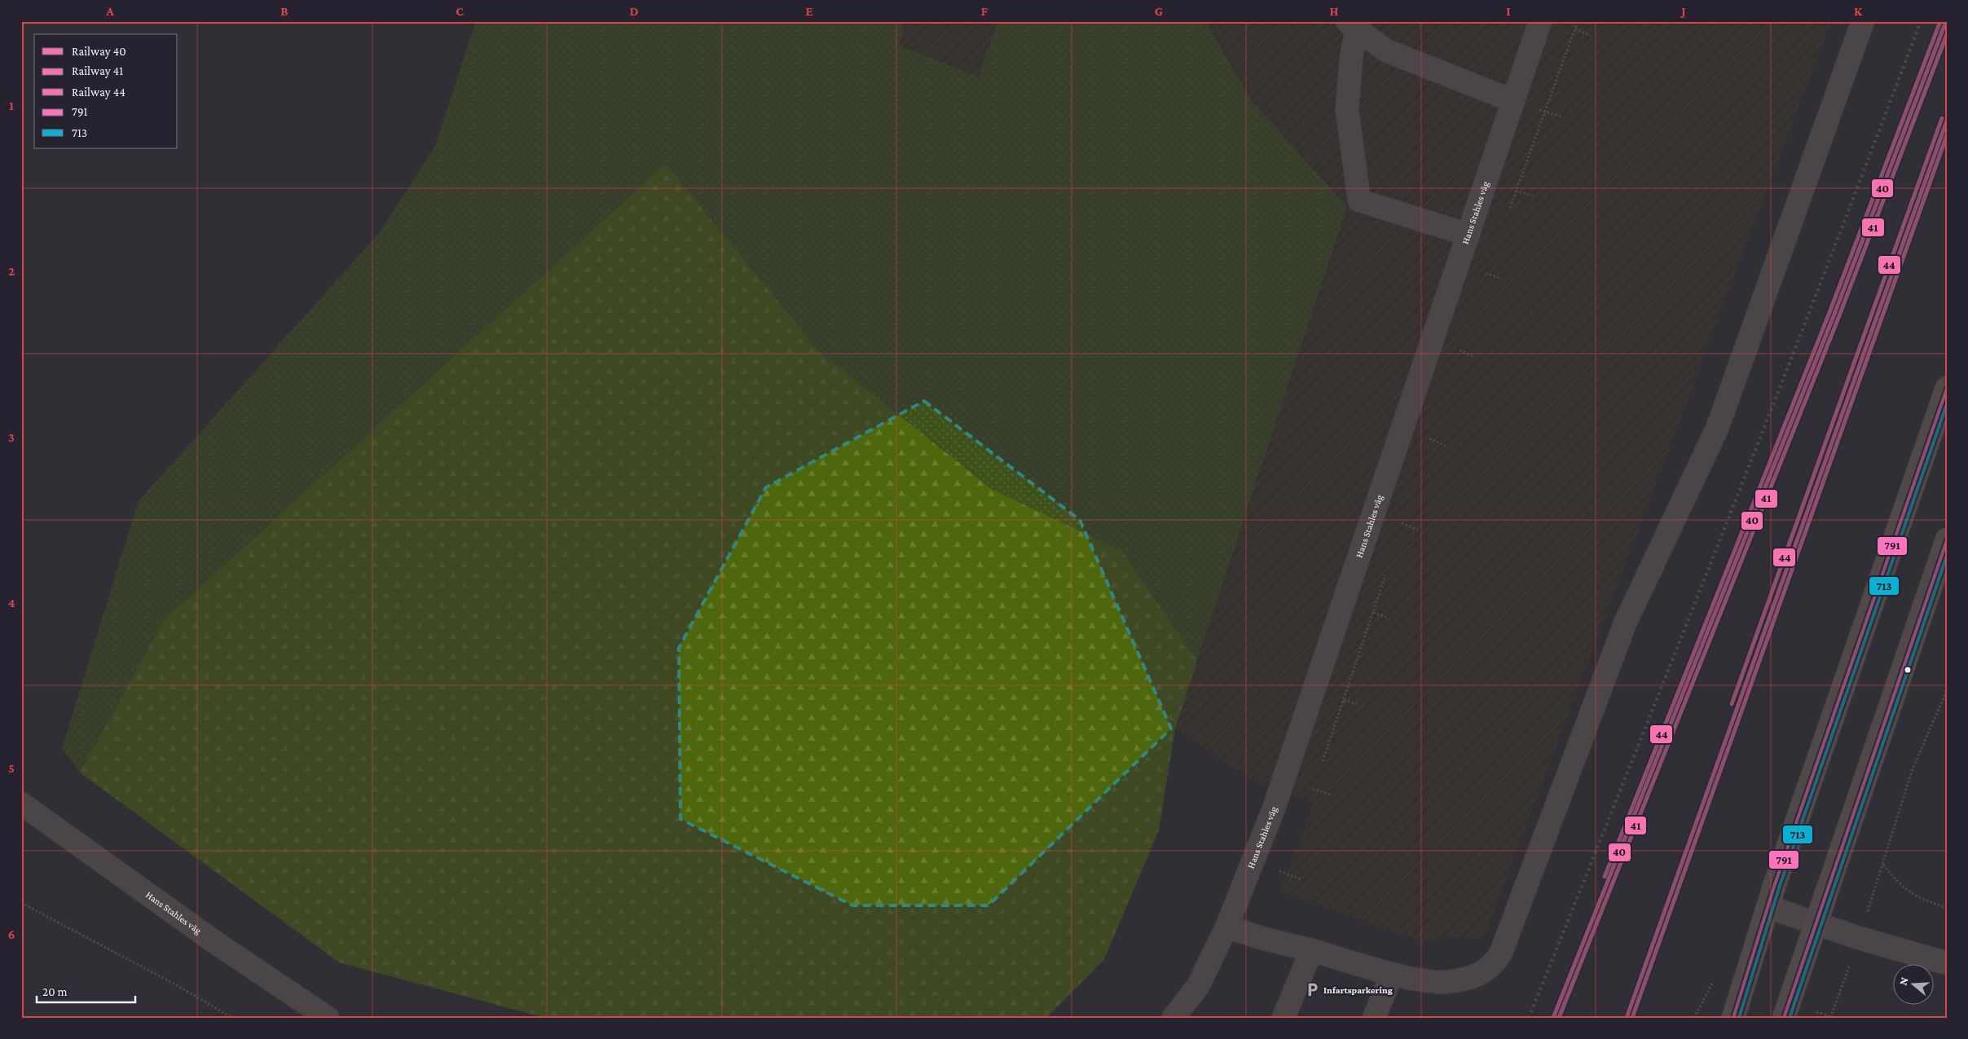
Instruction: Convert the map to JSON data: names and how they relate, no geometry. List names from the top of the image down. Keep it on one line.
{"streets":{"street":["Hans Stahles väg"]},"places":{"parking":["Infartsparkering"]},"lines":["rail line 40","rail line 44","rail line 41","transit line 791","transit line 713"],"legend":["Railway 40","Railway 41","Railway 44","791","713"],"scale_bar":"20 m","north":"left","grid":{"columns":["A","B","C","D","E","F","G","H","I","J","K"],"rows":["1","2","3","4","5","6"]}}
